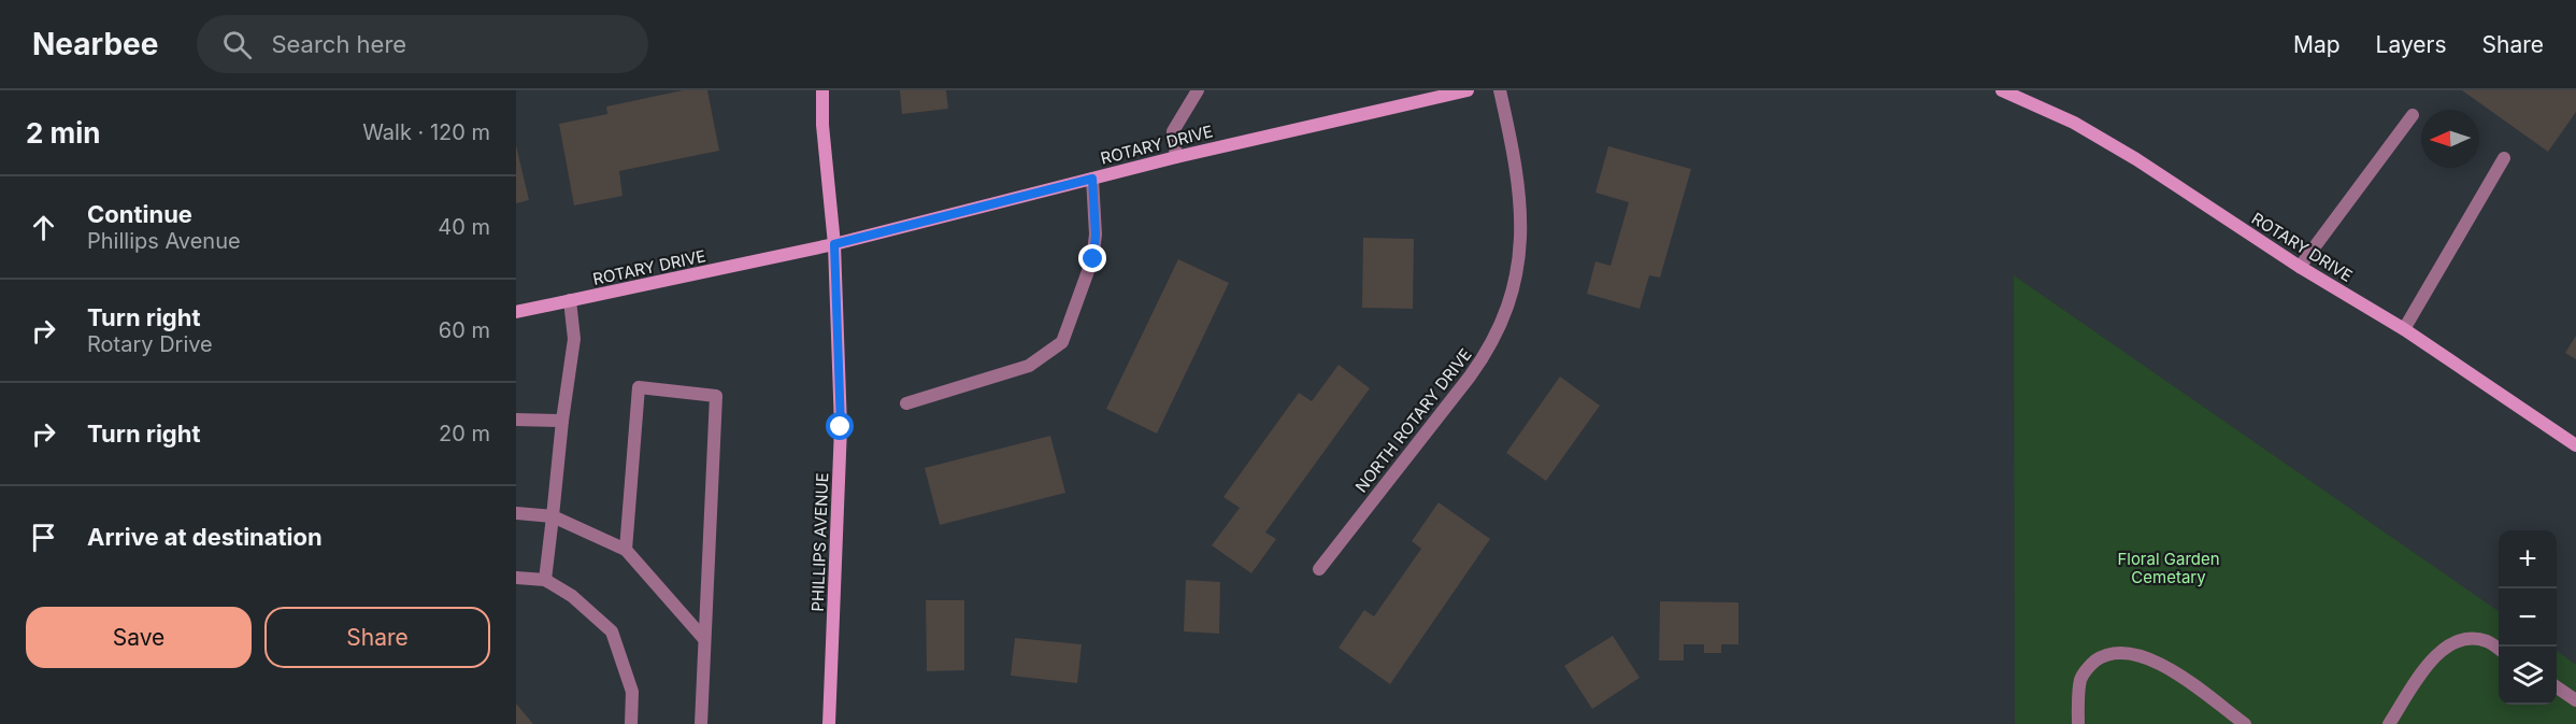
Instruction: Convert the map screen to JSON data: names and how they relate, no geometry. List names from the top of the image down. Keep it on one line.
{"streets":{"street":["ROTARY DRIVE","NORTH ROTARY DRIVE","PHILLIPS AVENUE"]},"crossings":[["ROTARY DRIVE","PHILLIPS AVENUE"]],"parks":["Floral Garden Cemetary"],"north":"left","page":{"header":"Nearbee","search":"Search here","nav":["Map","Layers","Share"],"heading":["2 min","Walk · 120 m"],"list":[["Continue","Phillips Avenue","40 m"],["Turn right","Rotary Drive","60 m"],["Turn right","20 m"],"Arrive at destination"],"map_buttons":["+","−"],"buttons":["Save","Share"]}}
